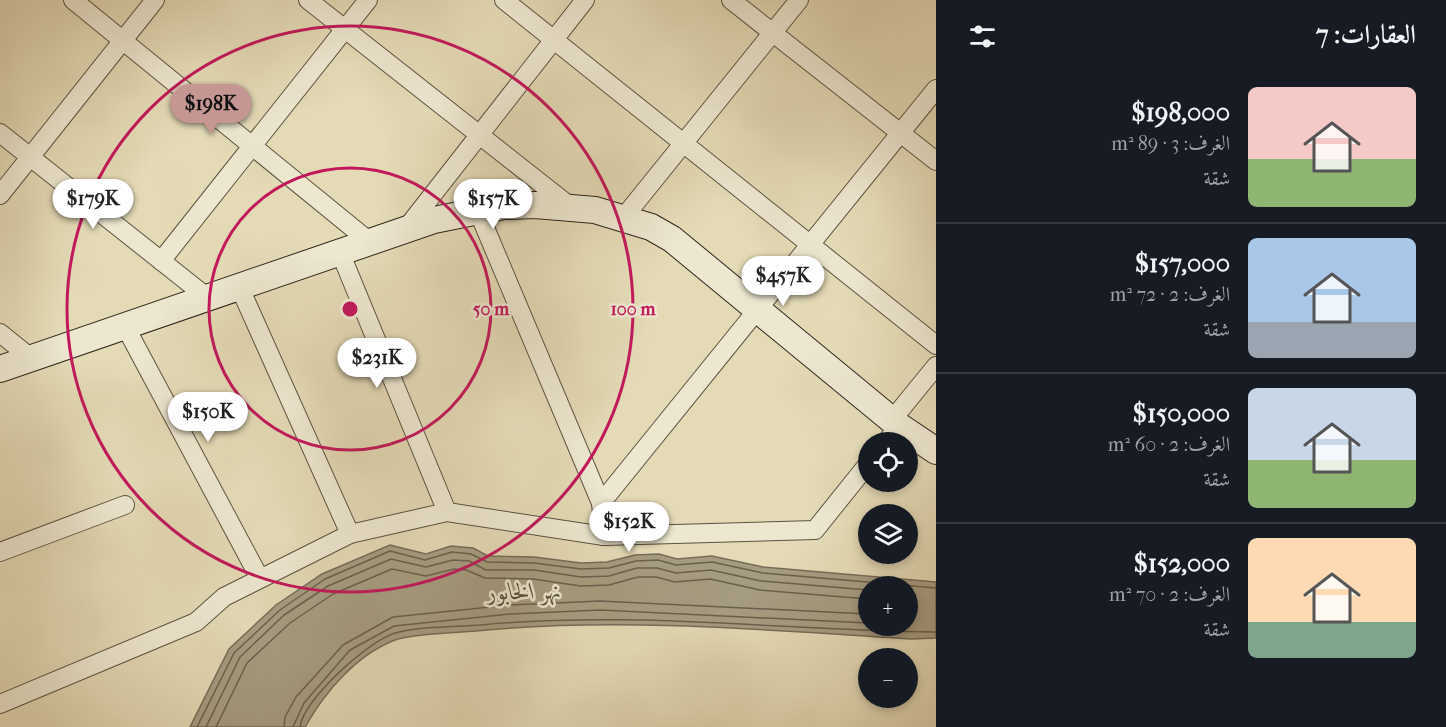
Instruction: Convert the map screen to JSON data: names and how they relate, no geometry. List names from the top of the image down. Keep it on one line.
{"water":["نهر الخابور"],"page":{"heading":"العقارات: 7","list":[{"name":"$198,000","note":"الغرف: 3 · 89 m² · شقة"},{"name":"$157,000","note":"الغرف: 2 · 72 m² · شقة"},{"name":"$150,000","note":"الغرف: 2 · 60 m² · شقة"},{"name":"$152,000","note":"الغرف: 2 · 70 m² · شقة"}],"price":["$198K","$179K","$157K","$457K","$231K","$150K","$152K"],"map_buttons":["+","−"]},"rings":["50 m","100 m"]}
